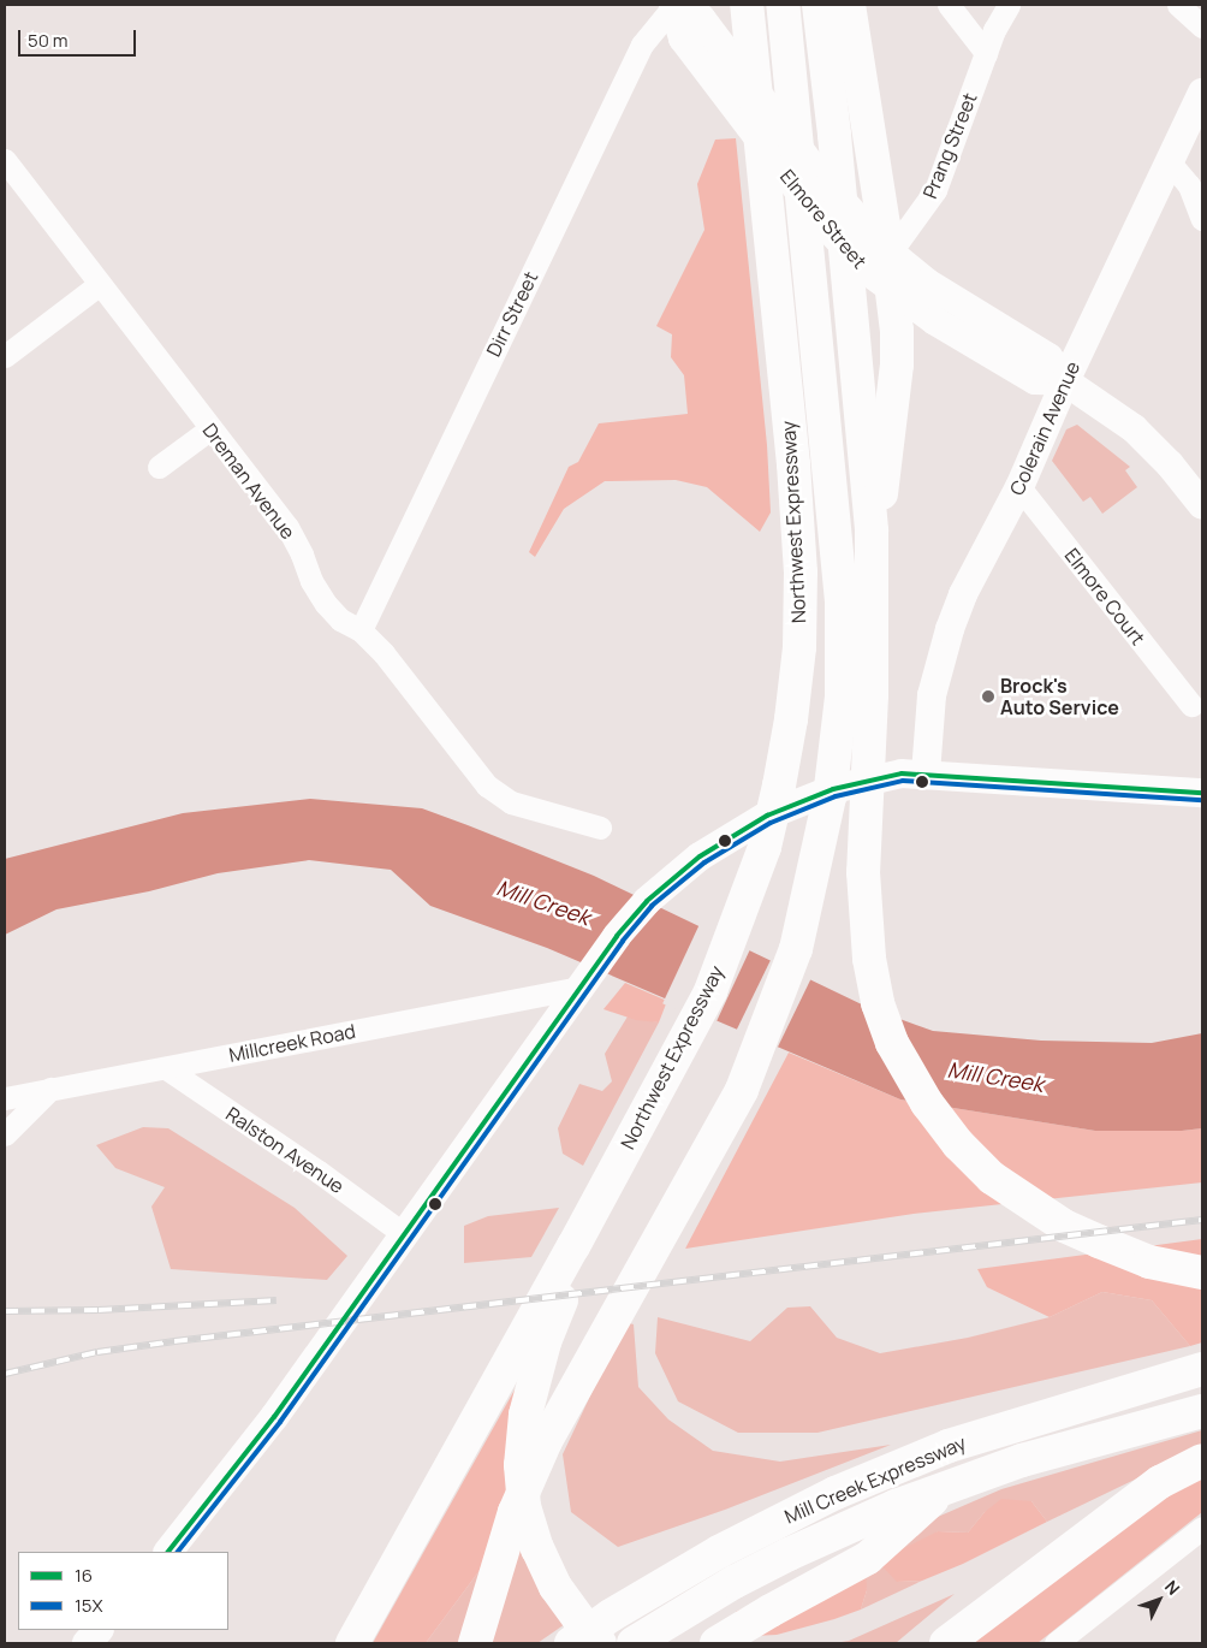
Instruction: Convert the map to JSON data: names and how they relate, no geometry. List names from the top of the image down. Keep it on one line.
{"streets":{"highway":["Northwest Expressway","Mill Creek Expressway"],"main road":["Elmore Street","Colerain Avenue"],"street":["Prang Street","Dirr Street","Dreman Avenue","Elmore Court","Millcreek Road","Ralston Avenue"]},"crossings":[["Prang Street","Elmore Street"],["Elmore Street","Dirr Street"],["Elmore Street","Colerain Avenue"],["Dirr Street","Dreman Avenue"],["Colerain Avenue","Elmore Court"],["Millcreek Road","Ralston Avenue"]],"water":["Mill Creek"],"places":["Brock's Auto Service"],"lines":["transit line 16","transit line 15X"],"legend":["16","15X"],"scale_bar":"50 m","north":"top right"}
